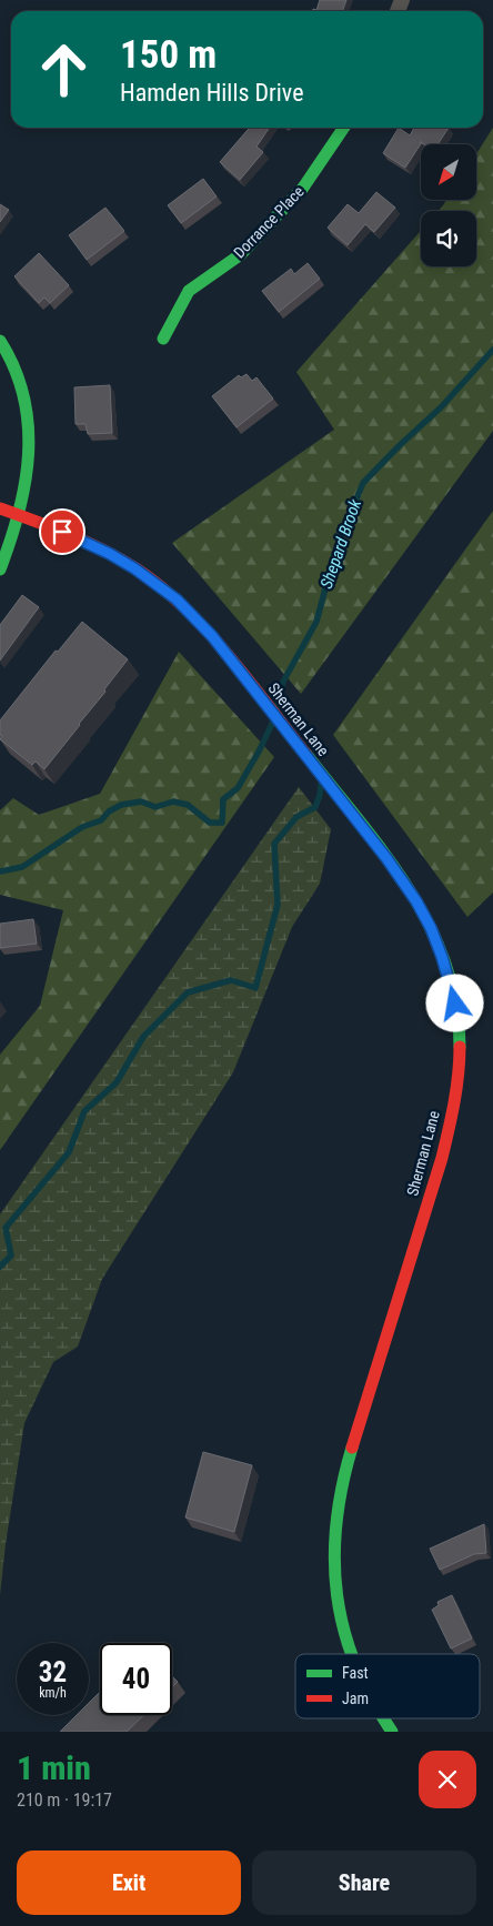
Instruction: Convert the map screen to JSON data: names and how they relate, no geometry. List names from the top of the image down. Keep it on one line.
{"streets":{"street":["Dorrance Place","Sherman Lane"]},"water":["Shepard Brook"],"legend":["Fast","Jam"],"north":"bottom left","page":{"turn":["150 m","Hamden Hills Drive"],"speed":"32 km/h","limit":"40","heading":["1 min","210 m · 19:17"],"buttons":["Exit","Share"]}}
